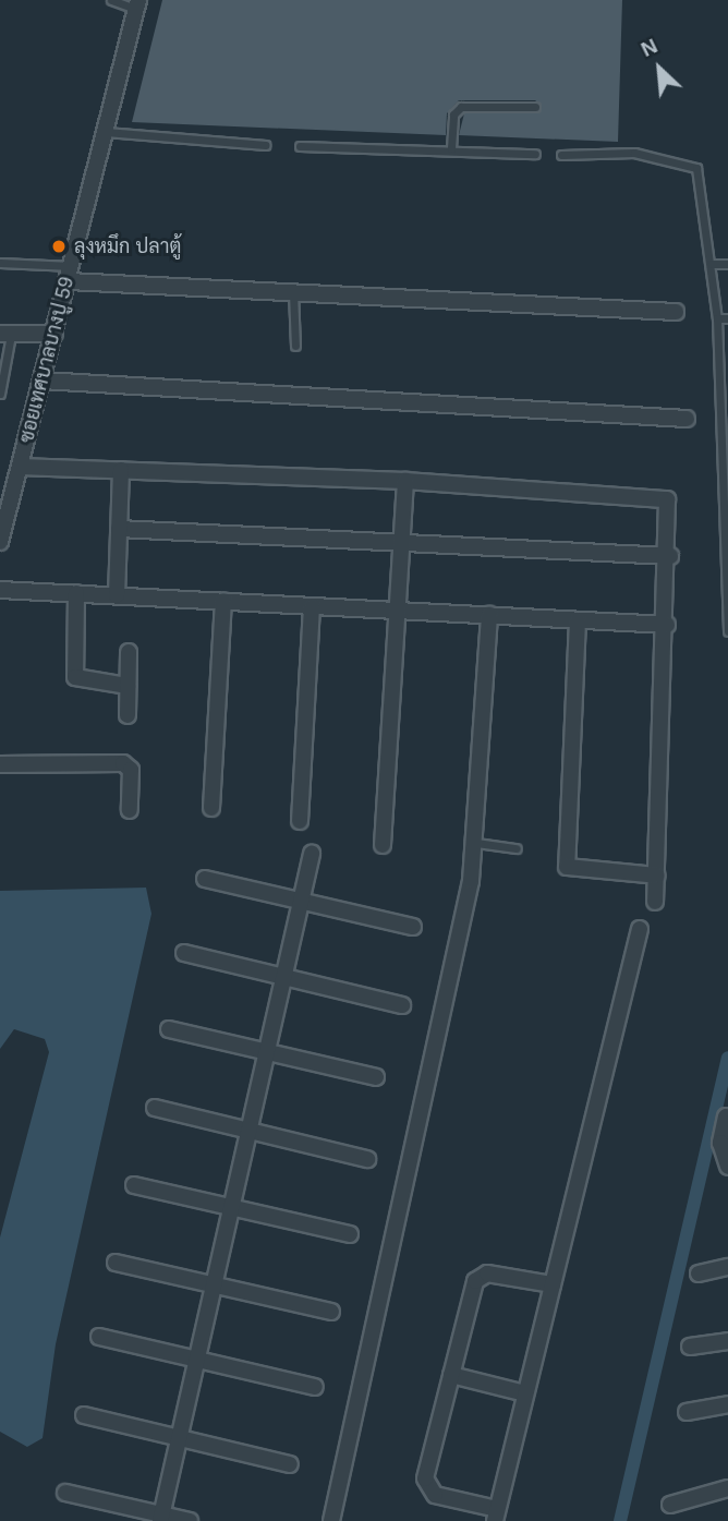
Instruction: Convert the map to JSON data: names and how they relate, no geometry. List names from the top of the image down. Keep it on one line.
{"streets":{"street":["ซอยเทศบาลบางปู 59"]},"places":["ลุงหมึก ปลาตู้"],"north":"top left"}
